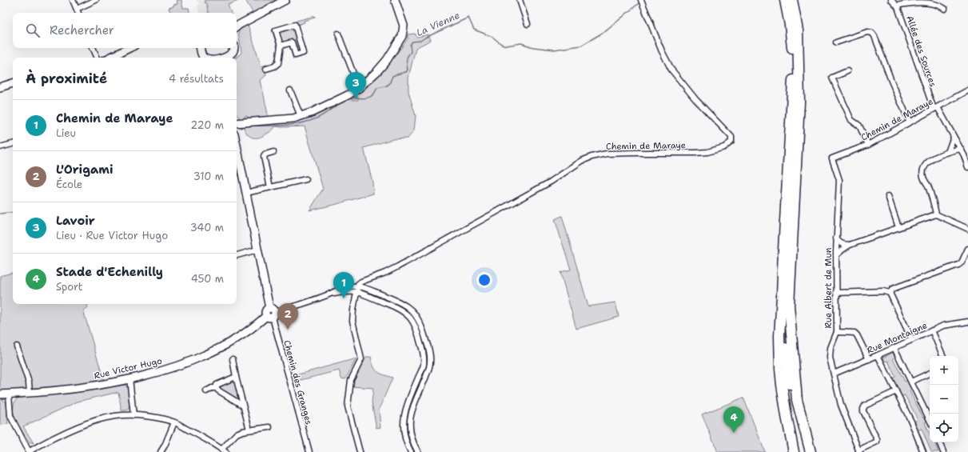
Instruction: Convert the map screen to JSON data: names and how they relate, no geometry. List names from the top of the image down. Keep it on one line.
{"streets":{"street":["Allée des Sources","Chemin de Maraye","Rue Albert de Mun","Rue Montaigne","Rue Victor Hugo","Chemin des Granges"]},"crossings":[["Allée des Sources","Chemin de Maraye"],["Chemin de Maraye","Rue Albert de Mun"],["Rue Albert de Mun","Rue Montaigne"],["Rue Victor Hugo","Chemin des Granges"]],"water":["La Vienne"],"page":{"search":"Rechercher","heading":["À proximité","4 résultats"],"pins":["3","1","2","4"],"list":[{"mark":"1","name":"Chemin de Maraye","note":"Lieu","value":"220 m"},{"mark":"2","name":"L'Origami","note":"École","value":"310 m"},{"mark":"3","name":"Lavoir","note":"Lieu · Rue Victor Hugo","value":"340 m"},{"mark":"4","name":"Stade d'Echenilly","note":"Sport","value":"450 m"}],"map_buttons":["+","−"]}}
